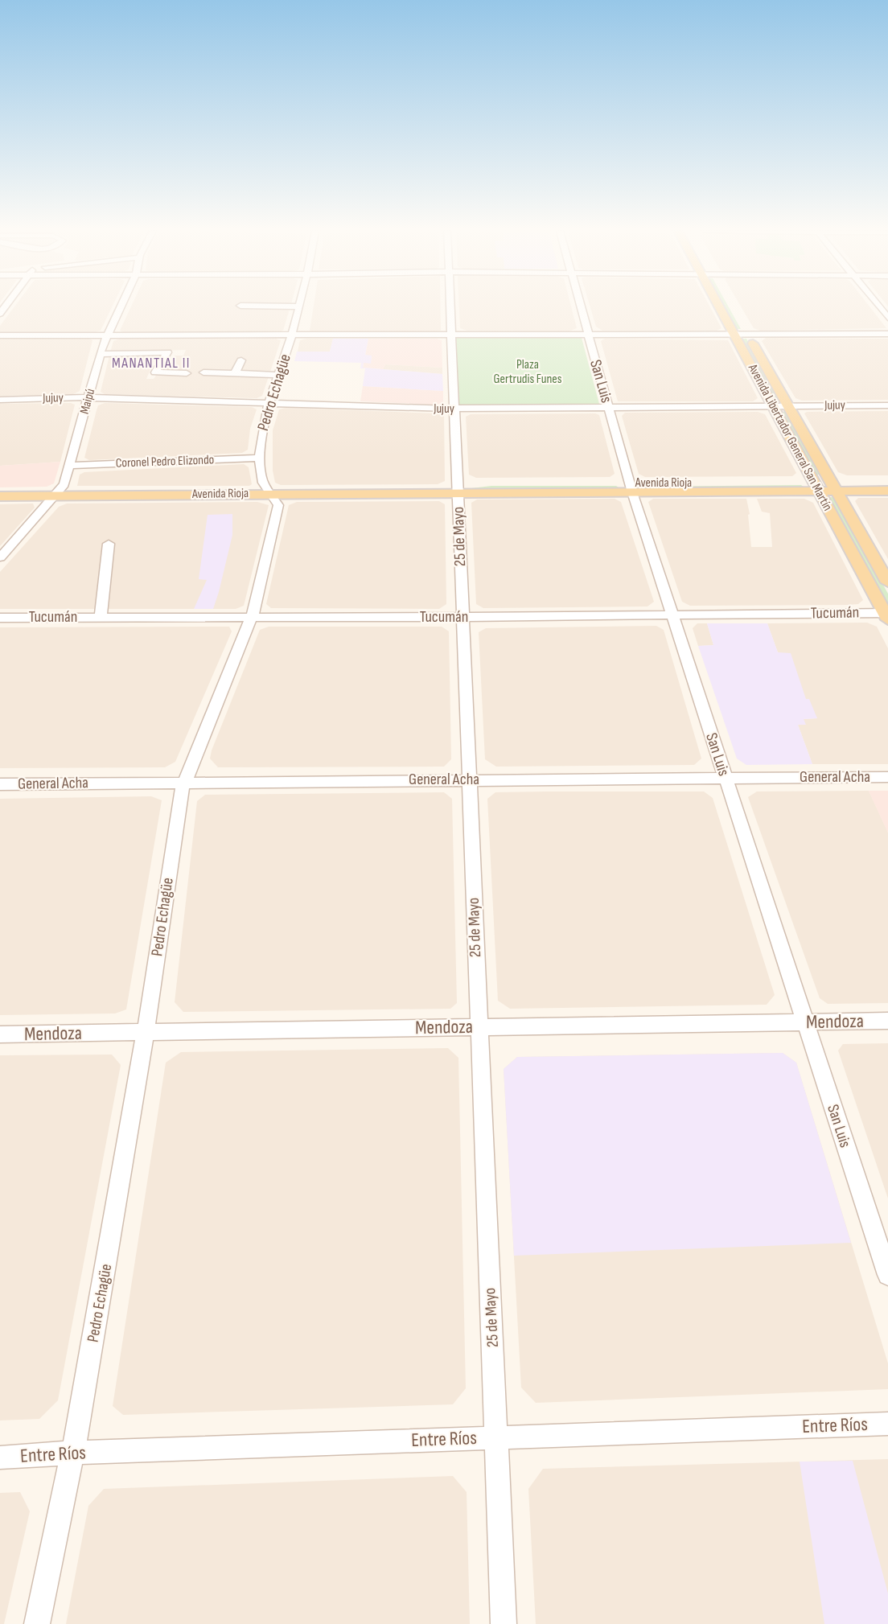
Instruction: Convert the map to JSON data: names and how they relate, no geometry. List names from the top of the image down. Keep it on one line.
{"streets":{"main road":["Avenida Libertador General San Martín","Avenida Rioja"],"street":["San Luis","Pedro Echagüe","Jujuy","Maipú","Coronel Pedro Elizondo","25 de Mayo","Tucumán","General Acha","Mendoza","Entre Ríos"]},"crossings":[["San Luis","Jujuy"],["San Luis","Avenida Rioja"],["San Luis","Tucumán"],["San Luis","General Acha"],["San Luis","Mendoza"],["Pedro Echagüe","Jujuy"],["Pedro Echagüe","Coronel Pedro Elizondo"],["Pedro Echagüe","Avenida Rioja"],["Pedro Echagüe","Tucumán"],["Pedro Echagüe","General Acha"],["Pedro Echagüe","Mendoza"],["Pedro Echagüe","Entre Ríos"],["Jujuy","Maipú"],["Jujuy","Avenida Libertador General San Martín"],["Jujuy","25 de Mayo"],["Maipú","Coronel Pedro Elizondo"],["Maipú","Avenida Rioja"],["Avenida Libertador General San Martín","Avenida Rioja"],["Avenida Libertador General San Martín","Tucumán"],["Avenida Rioja","25 de Mayo"],["25 de Mayo","Tucumán"],["25 de Mayo","General Acha"],["25 de Mayo","Mendoza"],["25 de Mayo","Entre Ríos"]],"districts":["MANANTIAL II"],"parks":["Plaza Gertrudis Funes"]}
